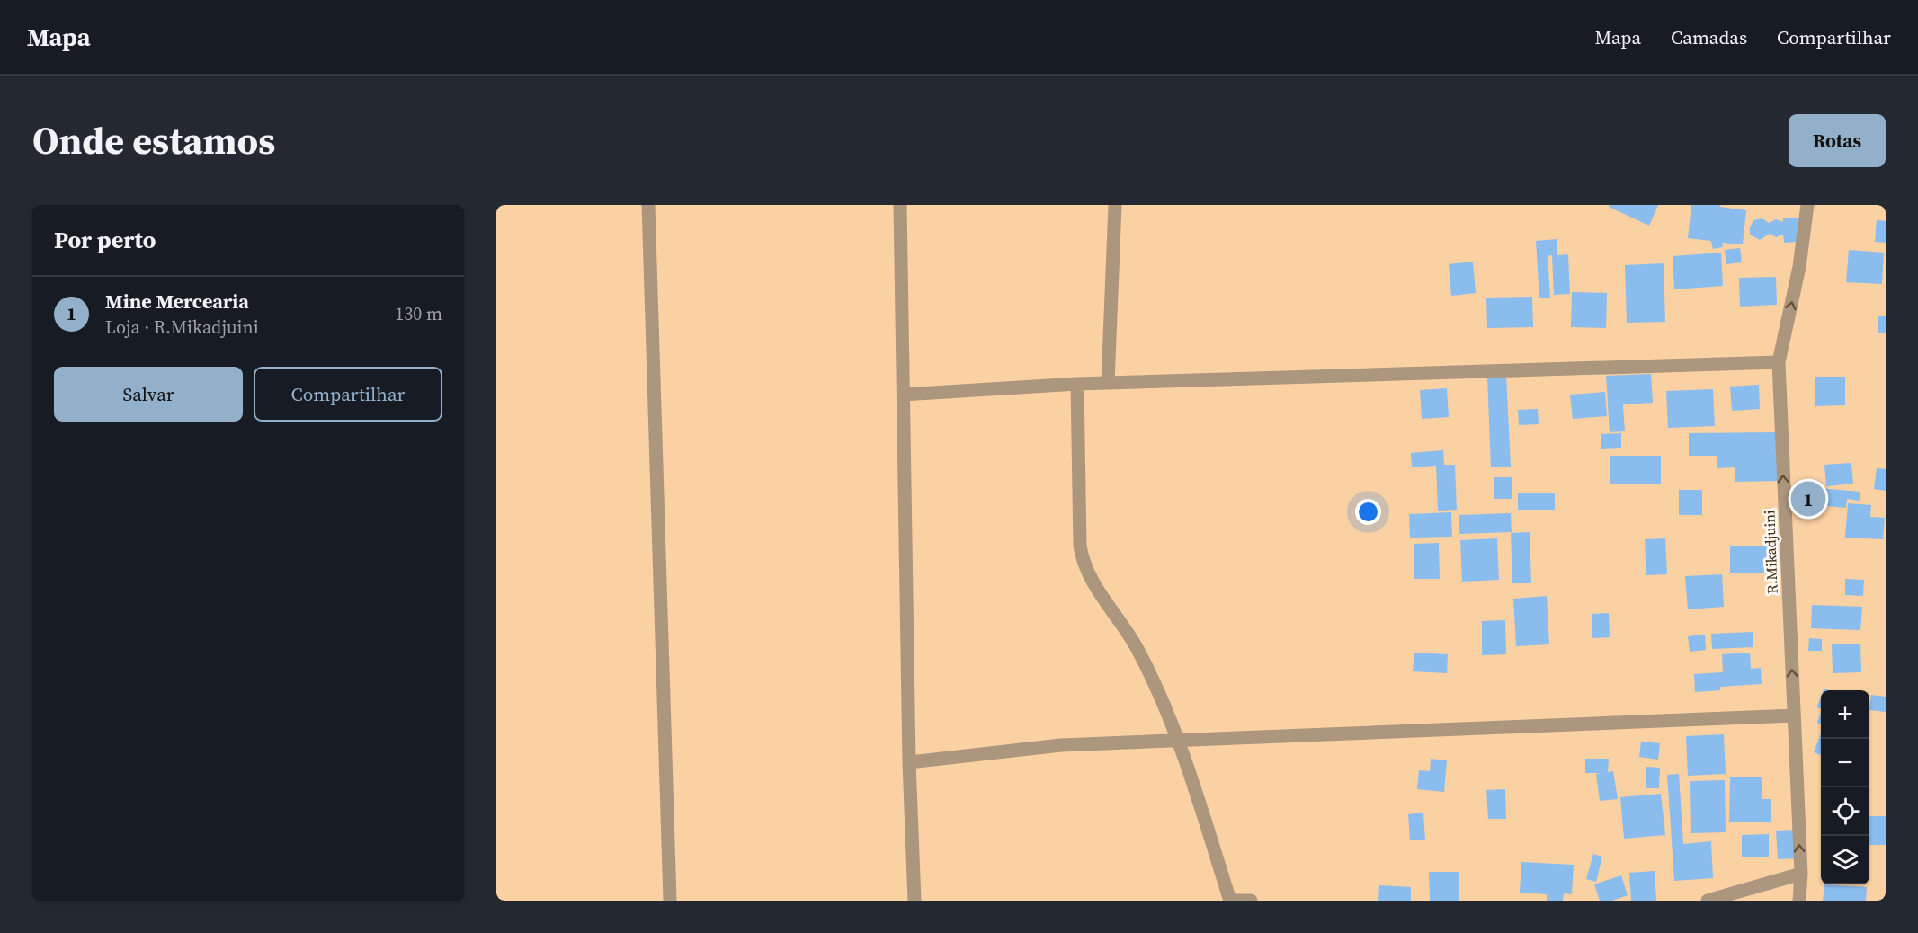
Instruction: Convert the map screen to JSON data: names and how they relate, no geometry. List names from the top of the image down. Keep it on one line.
{"streets":{"street":["R.Mikadjuini"]},"one_way":["R.Mikadjuini"],"page":{"header":"Mapa","nav":["Mapa","Camadas","Compartilhar"],"title":"Onde estamos","buttons":["Rotas",["Salvar","Compartilhar"]],"heading":"Por perto","list":[{"mark":"1","name":"Mine Mercearia","note":"Loja · R.Mikadjuini","value":"130 m"}],"pins":"1","map_buttons":["+","−"]}}
